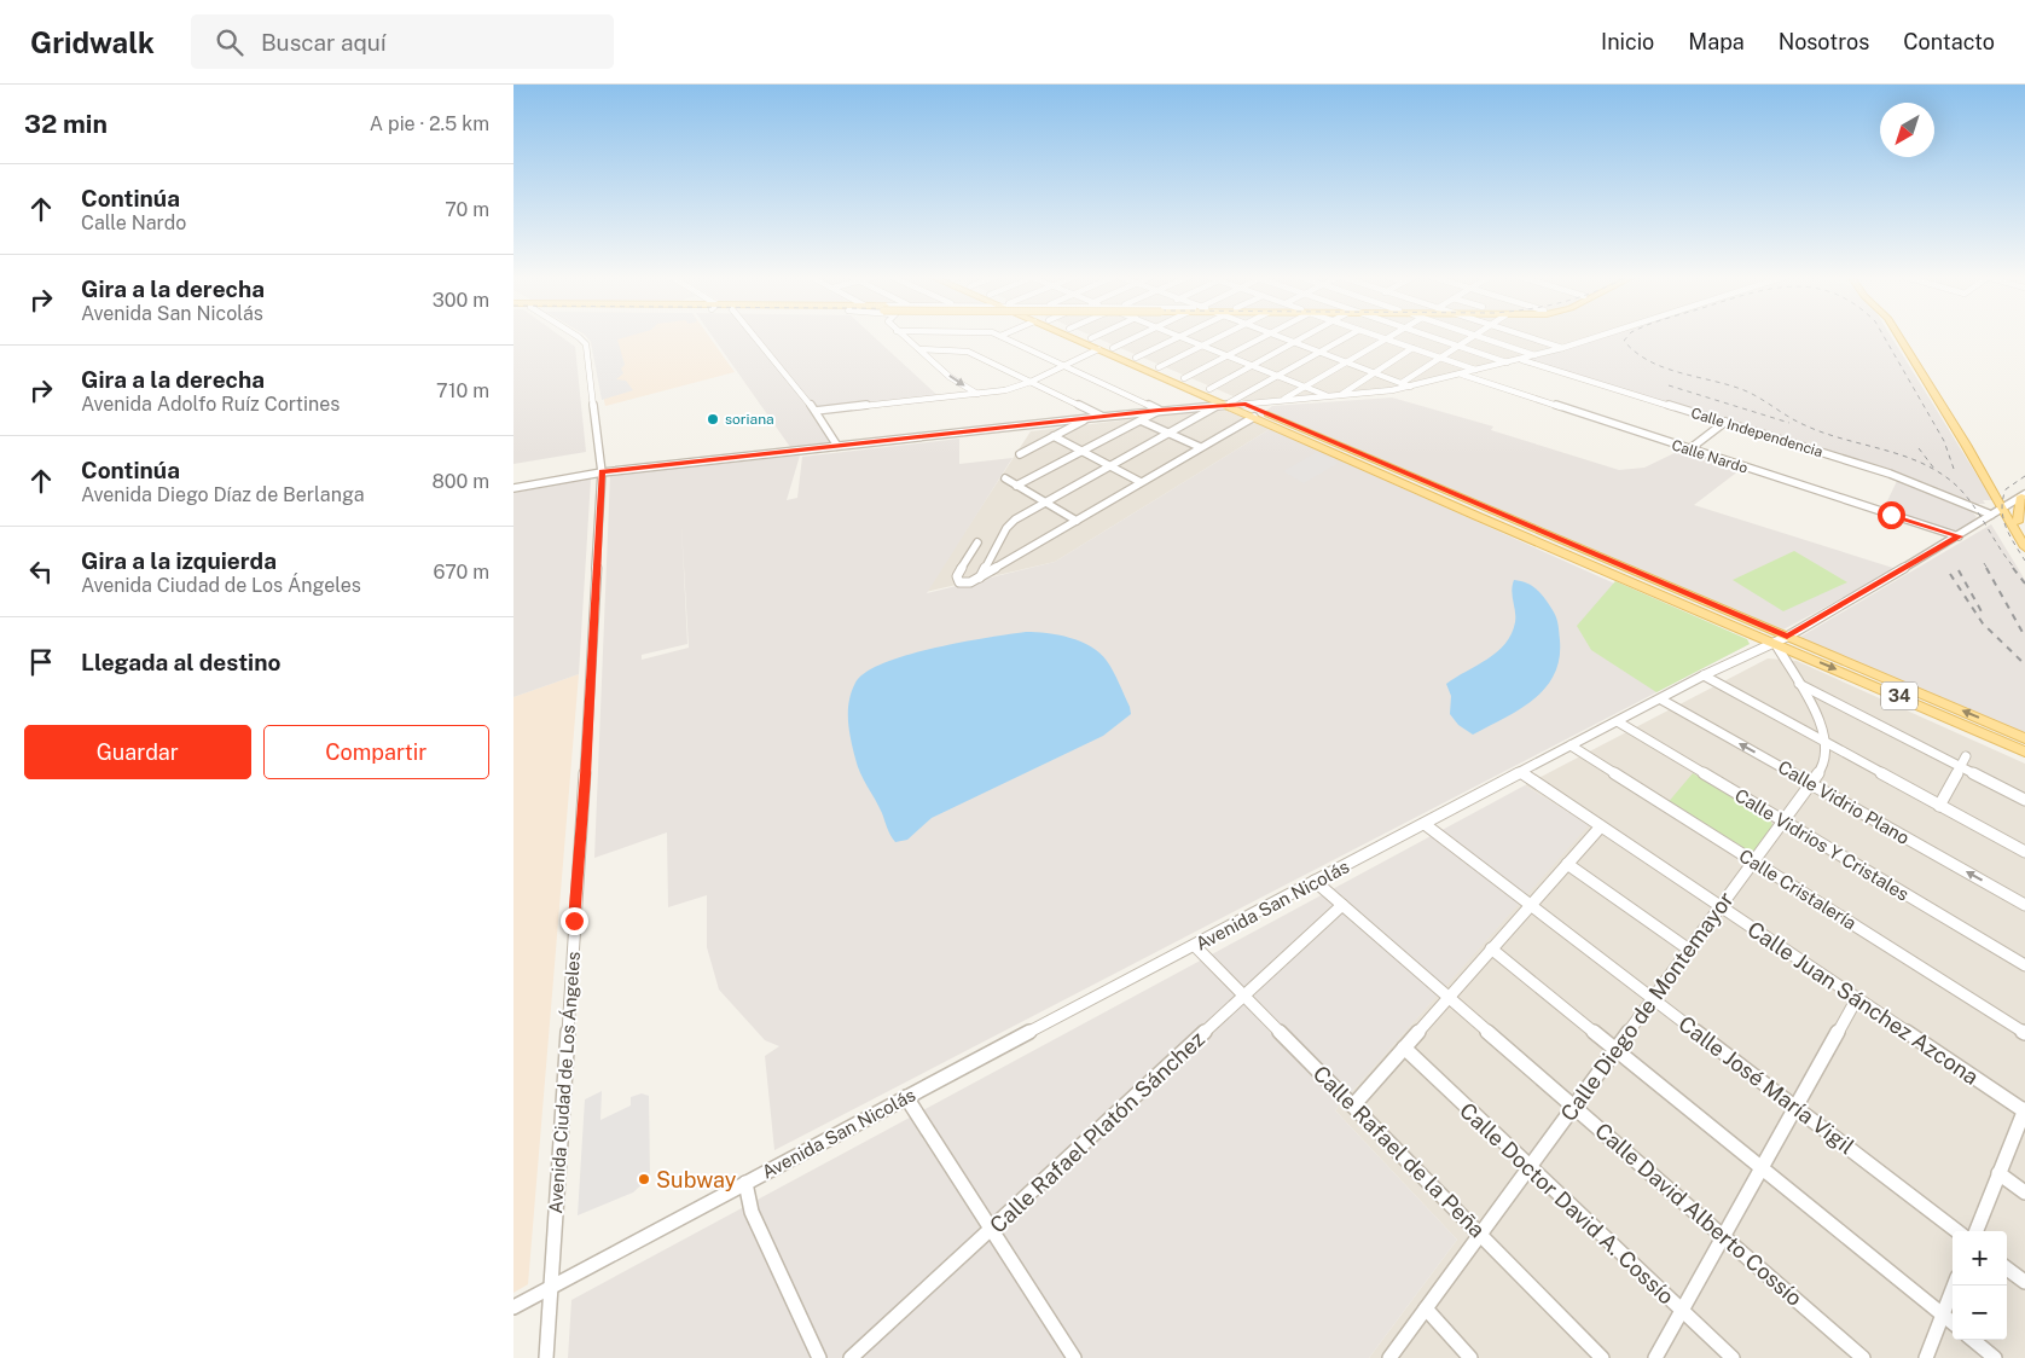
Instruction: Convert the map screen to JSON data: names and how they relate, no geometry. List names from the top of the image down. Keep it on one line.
{"streets":{"main road":["34"],"street":["Calle Independencia","Calle Nardo","Calle Vidrio Plano","Calle Vidrios Y Cristales","Calle Cristalería","Avenida San Nicolás","Calle Juan Sánchez Azcona","Calle Diego de Montemayor","Avenida Ciudad de Los Ángeles","Calle José María Vigil","Calle Rafael Platón Sánchez","Calle Rafael de la Peña","Calle Doctor David A. Cossío","Calle David Alberto Cossío"]},"crossings":[["Calle Independencia","Avenida San Nicolás"],["Calle Nardo","Avenida San Nicolás"],["34","Avenida San Nicolás"],["Calle Vidrio Plano","Avenida San Nicolás"],["Calle Vidrio Plano","Calle Diego de Montemayor"],["Calle Vidrios Y Cristales","Avenida San Nicolás"],["Calle Vidrios Y Cristales","Calle Diego de Montemayor"],["Calle Cristalería","Avenida San Nicolás"],["Calle Cristalería","Calle Diego de Montemayor"],["Avenida San Nicolás","Calle Juan Sánchez Azcona"],["Avenida San Nicolás","Avenida Ciudad de Los Ángeles"],["Avenida San Nicolás","Calle José María Vigil"],["Avenida San Nicolás","Calle Rafael de la Peña"],["Avenida San Nicolás","Calle David Alberto Cossío"],["Calle Juan Sánchez Azcona","Calle Diego de Montemayor"],["Calle Diego de Montemayor","Calle José María Vigil"],["Calle Diego de Montemayor","Calle Rafael de la Peña"],["Calle Diego de Montemayor","Calle Doctor David A. Cossío"],["Calle Diego de Montemayor","Calle David Alberto Cossío"],["Calle Rafael Platón Sánchez","Calle Rafael de la Peña"],["Calle Rafael Platón Sánchez","Calle David Alberto Cossío"]],"places":["soriana","Subway"],"north":"bottom left","page":{"header":"Gridwalk","search":"Buscar aquí","nav":["Inicio","Mapa","Nosotros","Contacto"],"heading":["32 min","A pie · 2.5 km"],"list":[["Continúa","Calle Nardo","70 m"],["Gira a la derecha","Avenida San Nicolás","300 m"],["Gira a la derecha","Avenida Adolfo Ruíz Cortines","710 m"],["Continúa","Avenida Diego Díaz de Berlanga","800 m"],["Gira a la izquierda","Avenida Ciudad de Los Ángeles","670 m"],"Llegada al destino"],"buttons":["Guardar","Compartir"],"map_buttons":["+","−"]}}
